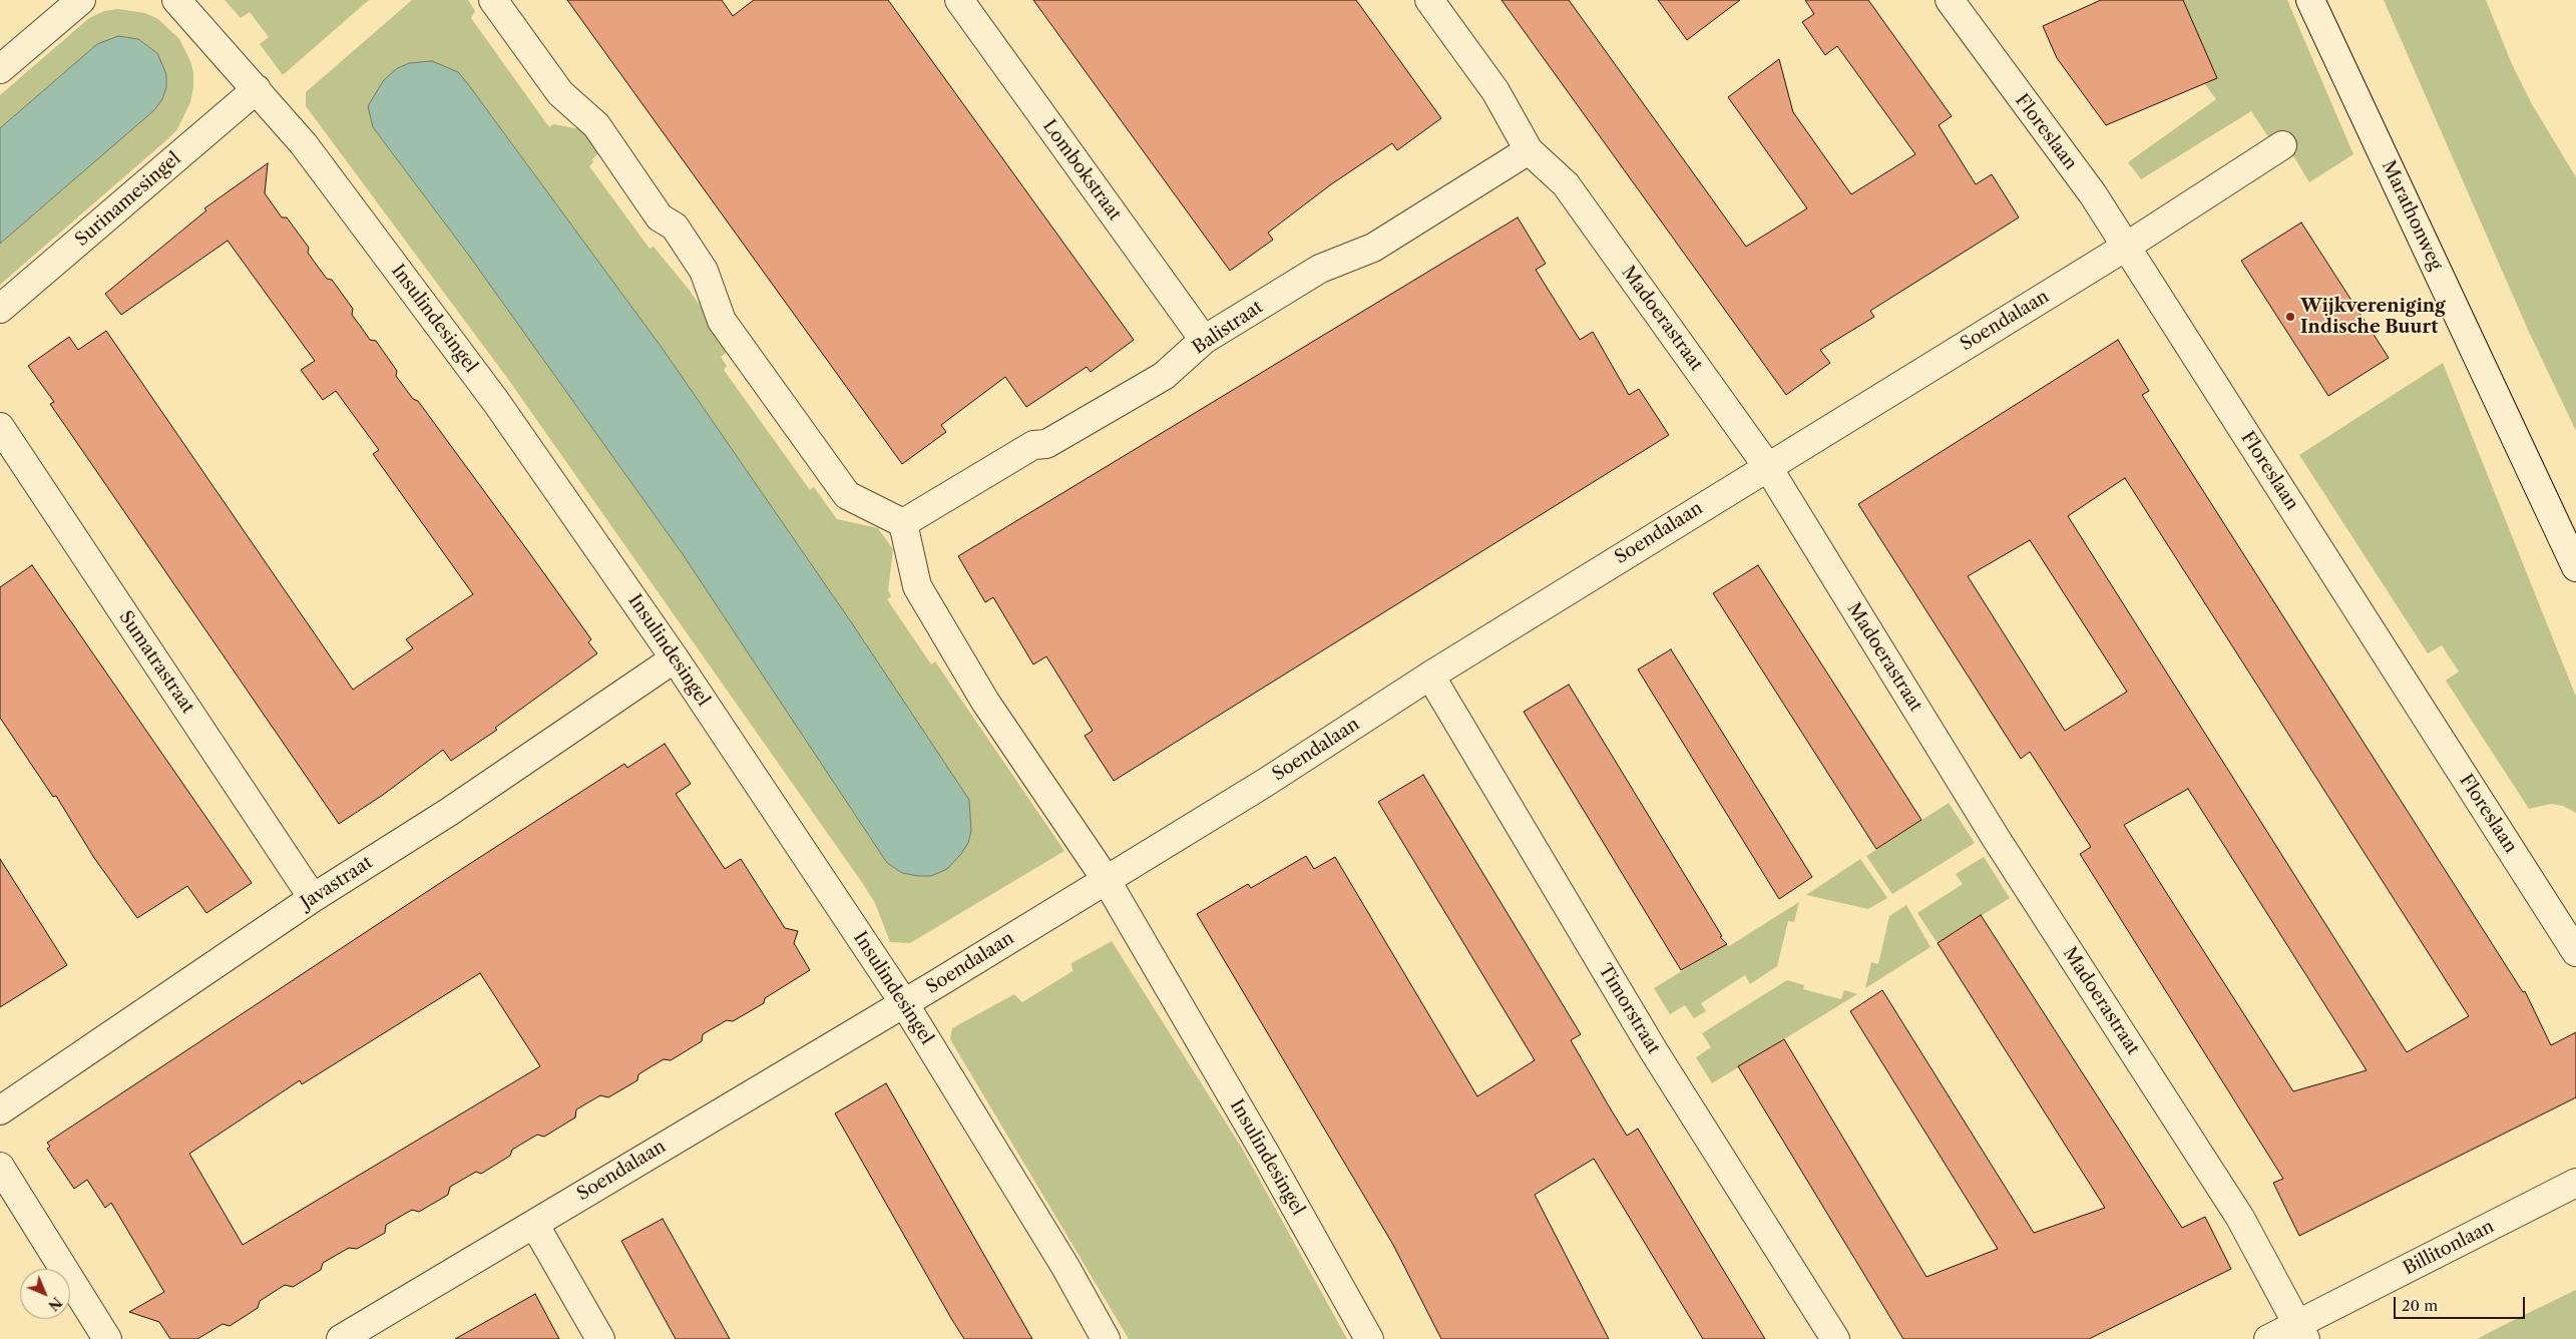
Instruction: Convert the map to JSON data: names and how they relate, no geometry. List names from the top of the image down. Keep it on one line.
{"streets":{"street":["Floreslaan","Lombokstraat","Surinamesingel","Marathonweg","Insulindesingel","Madoerastraat","Soendalaan","Balistraat","Sumatrastraat","Javastraat","Timorstraat","Billitonlaan"]},"crossings":[["Floreslaan","Soendalaan"],["Lombokstraat","Balistraat"],["Surinamesingel","Insulindesingel"],["Insulindesingel","Soendalaan"],["Insulindesingel","Balistraat"],["Insulindesingel","Javastraat"],["Madoerastraat","Soendalaan"],["Madoerastraat","Balistraat"],["Madoerastraat","Billitonlaan"],["Soendalaan","Timorstraat"],["Sumatrastraat","Javastraat"]],"places":["Wijkvereniging Indische Buurt"],"scale_bar":"20 m","north":"bottom right"}
